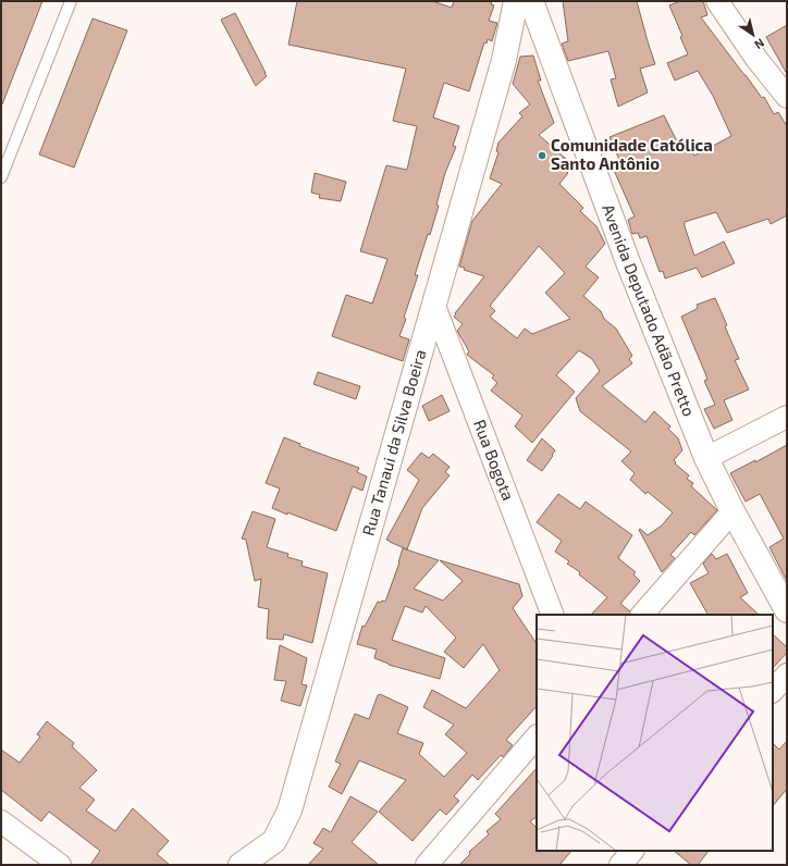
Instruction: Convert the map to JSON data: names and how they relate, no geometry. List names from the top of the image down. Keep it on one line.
{"streets":{"street":["Avenida Deputado Adão Pretto","Rua Tanaui da Silva Boeira","Rua Bogota"]},"crossings":[["Rua Tanaui da Silva Boeira","Rua Bogota"]],"places":["Comunidade Católica Santo Antônio"],"north":"bottom right"}
